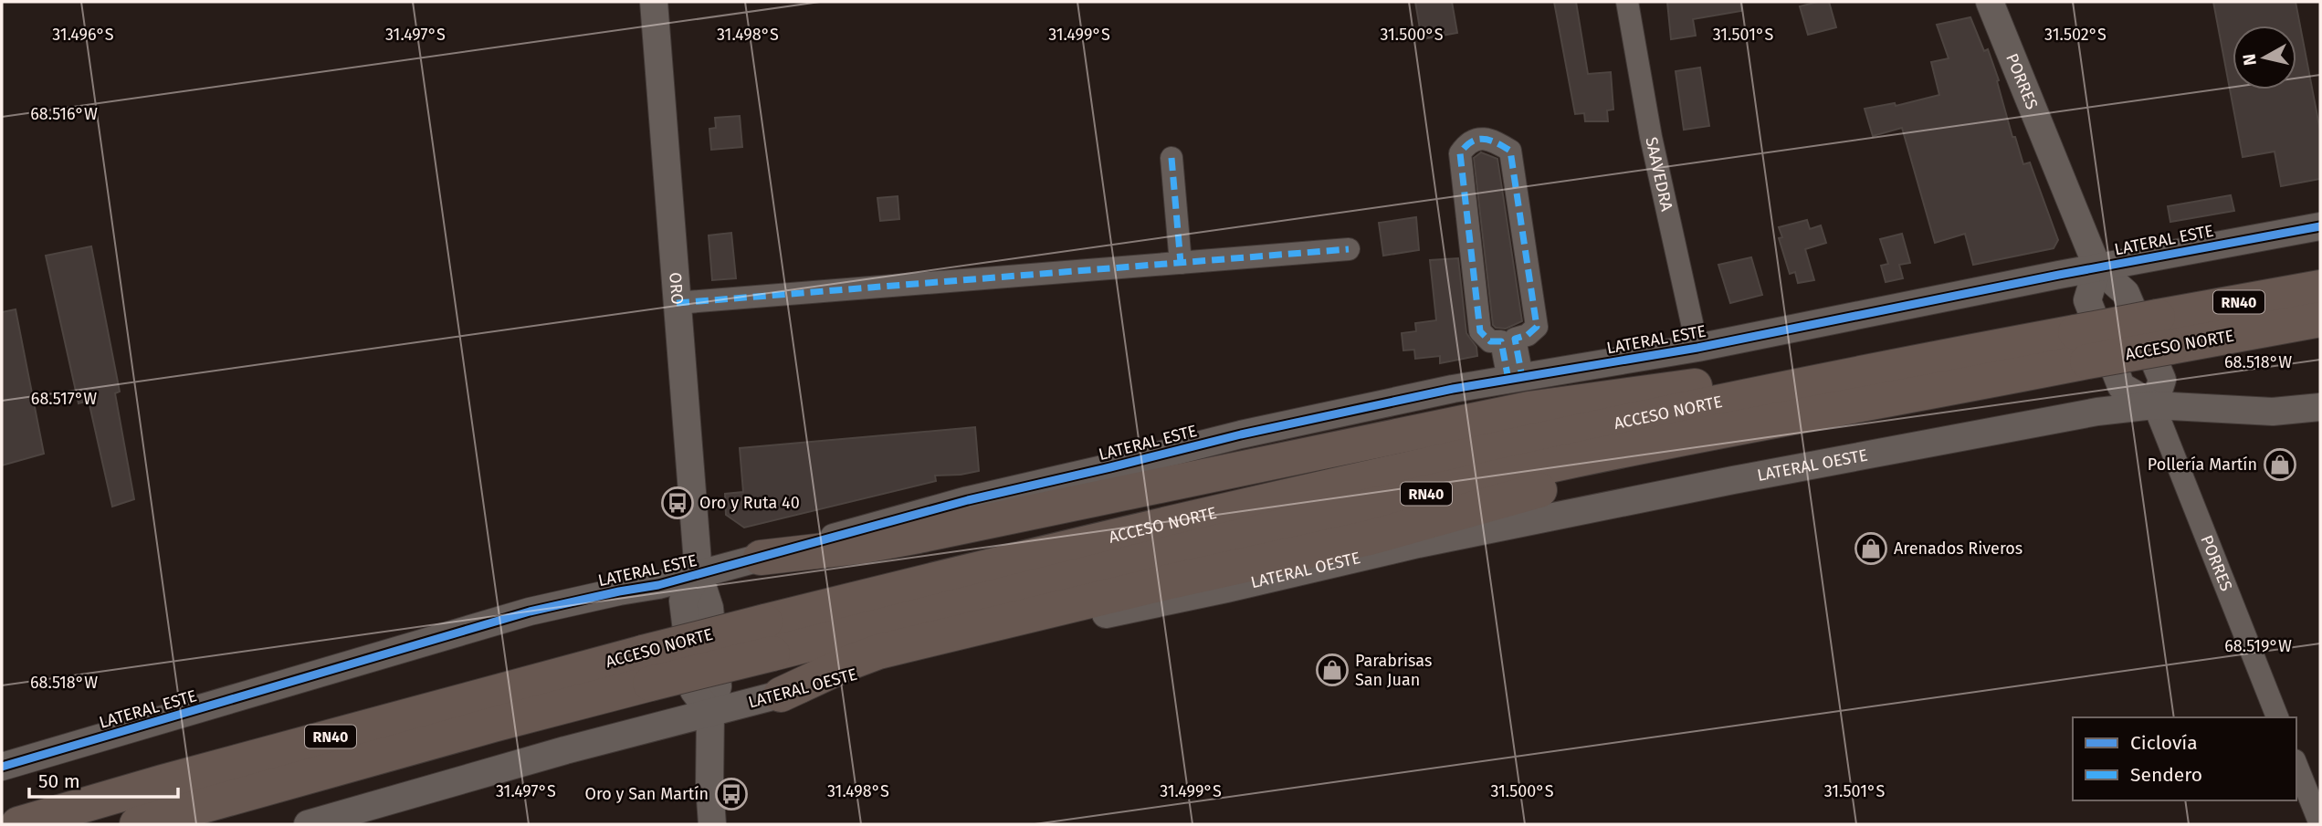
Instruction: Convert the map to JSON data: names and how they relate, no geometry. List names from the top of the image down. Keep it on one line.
{"streets":{"highway":["RN40","ACCESO NORTE"],"street":["PORRES","SAAVEDRA","LATERAL ESTE","ORO","LATERAL OESTE"]},"crossings":[["PORRES","LATERAL ESTE"],["PORRES","LATERAL OESTE"],["SAAVEDRA","LATERAL ESTE"],["LATERAL ESTE","ORO"],["ORO","LATERAL OESTE"]],"places":{"shop":["Pollería Martín","Arenados Riveros","Parabrisas San Juan"],"bus stop":["Oro y Ruta 40","Oro y San Martín"]},"legend":["Ciclovía","Sendero"],"scale_bar":"50 m","north":"left","coordinates":["31.497°S","31.498°S","31.496°S","31.499°S","31.500°S","31.501°S","31.502°S","68.516°W","68.518°W","68.517°W","68.519°W"]}
